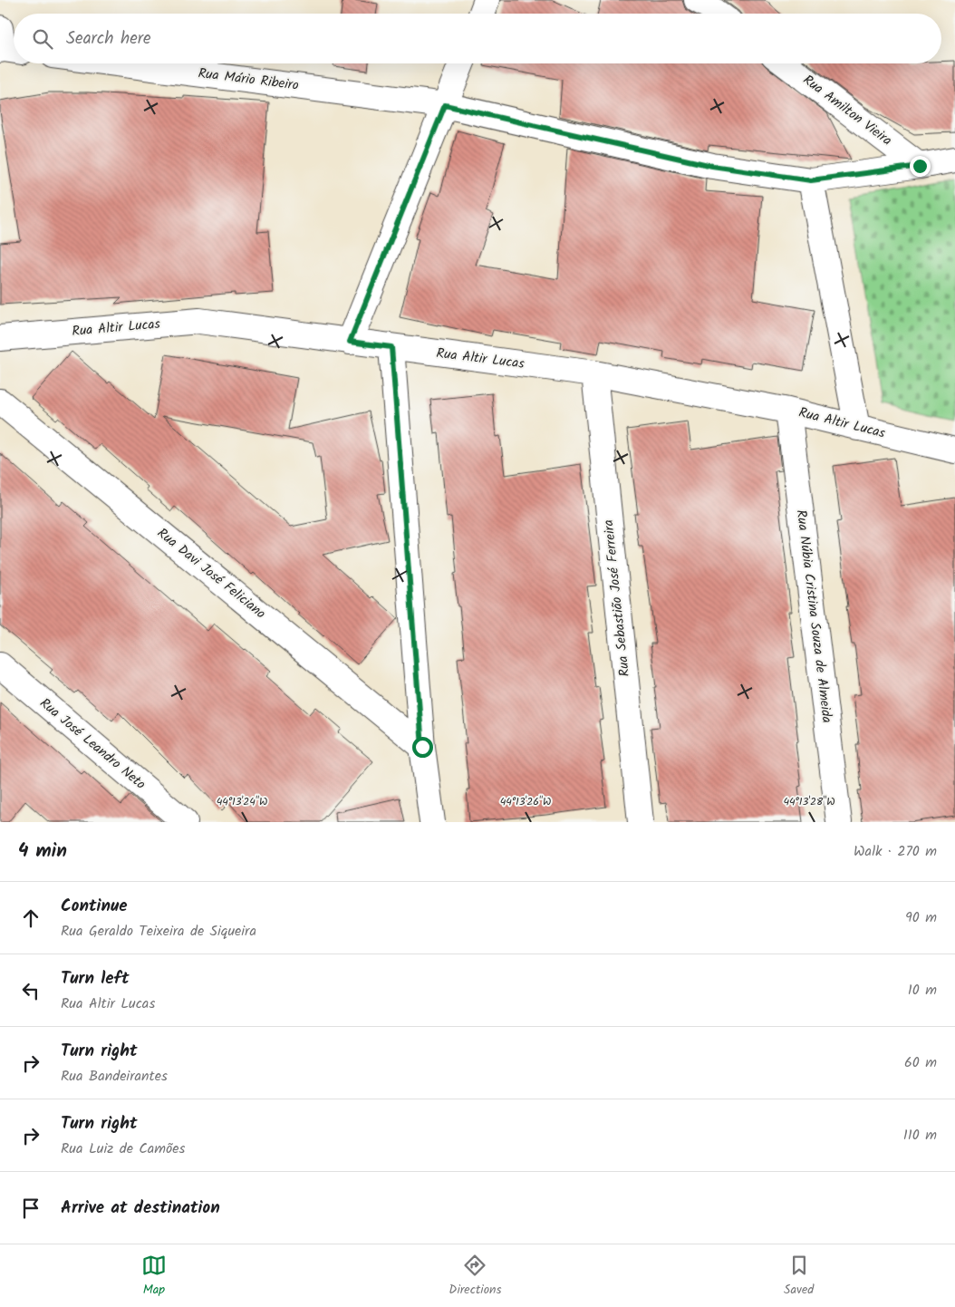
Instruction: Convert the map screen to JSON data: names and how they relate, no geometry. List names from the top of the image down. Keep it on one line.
{"streets":{"street":["Rua Mário Ribeiro","Rua Amilton Vieira","Rua Altir Lucas","Rua Davi José Feliciano","Rua Sebastião José Ferreira","Rua Núbia Cristina Souza de Almeida","Rua José Leandro Neto"]},"crossings":[["Rua Mário Ribeiro","Rua Amilton Vieira"],["Rua Altir Lucas","Rua Sebastião José Ferreira"],["Rua Altir Lucas","Rua Núbia Cristina Souza de Almeida"]],"page":{"search":"Search here","heading":["4 min","Walk · 270 m"],"list":[["Continue","Rua Geraldo Teixeira de Siqueira","90 m"],["Turn left","Rua Altir Lucas","10 m"],["Turn right","Rua Bandeirantes","60 m"],["Turn right","Rua Luiz de Camões","110 m"],"Arrive at destination"],"nav":["Map","Directions","Saved"]},"coordinates":["44°13'24\"W","44°13'26\"W","44°13'28\"W"]}
